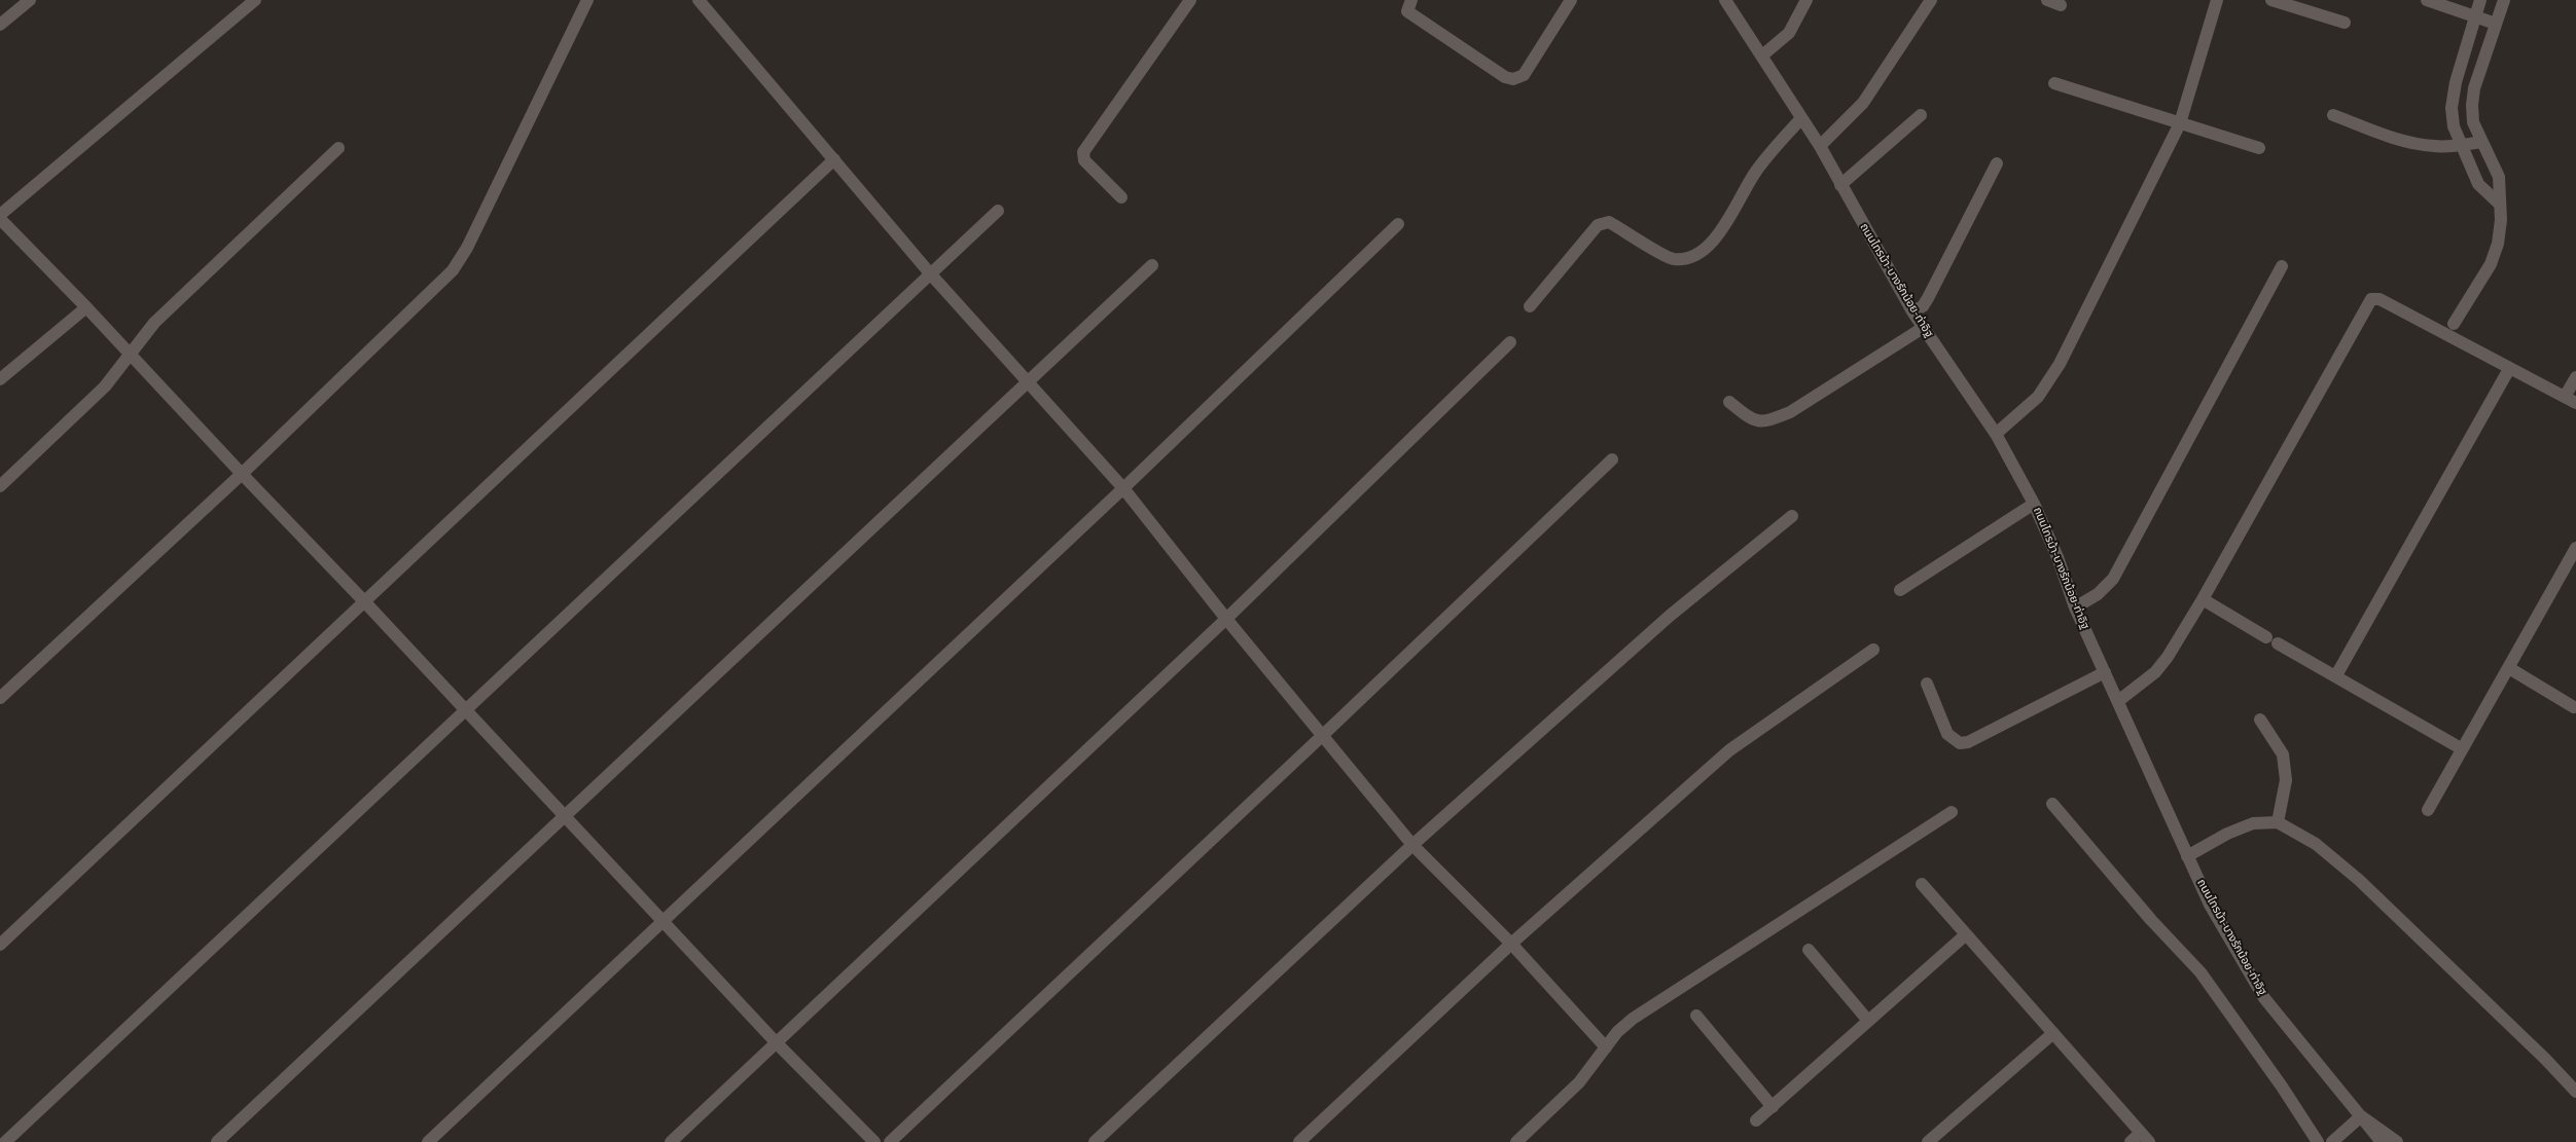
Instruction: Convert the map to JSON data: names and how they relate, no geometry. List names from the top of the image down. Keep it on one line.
{"streets":{"street":["ถนนไทรม้า-บางรักน้อย-ท่าอิฐ"]}}
